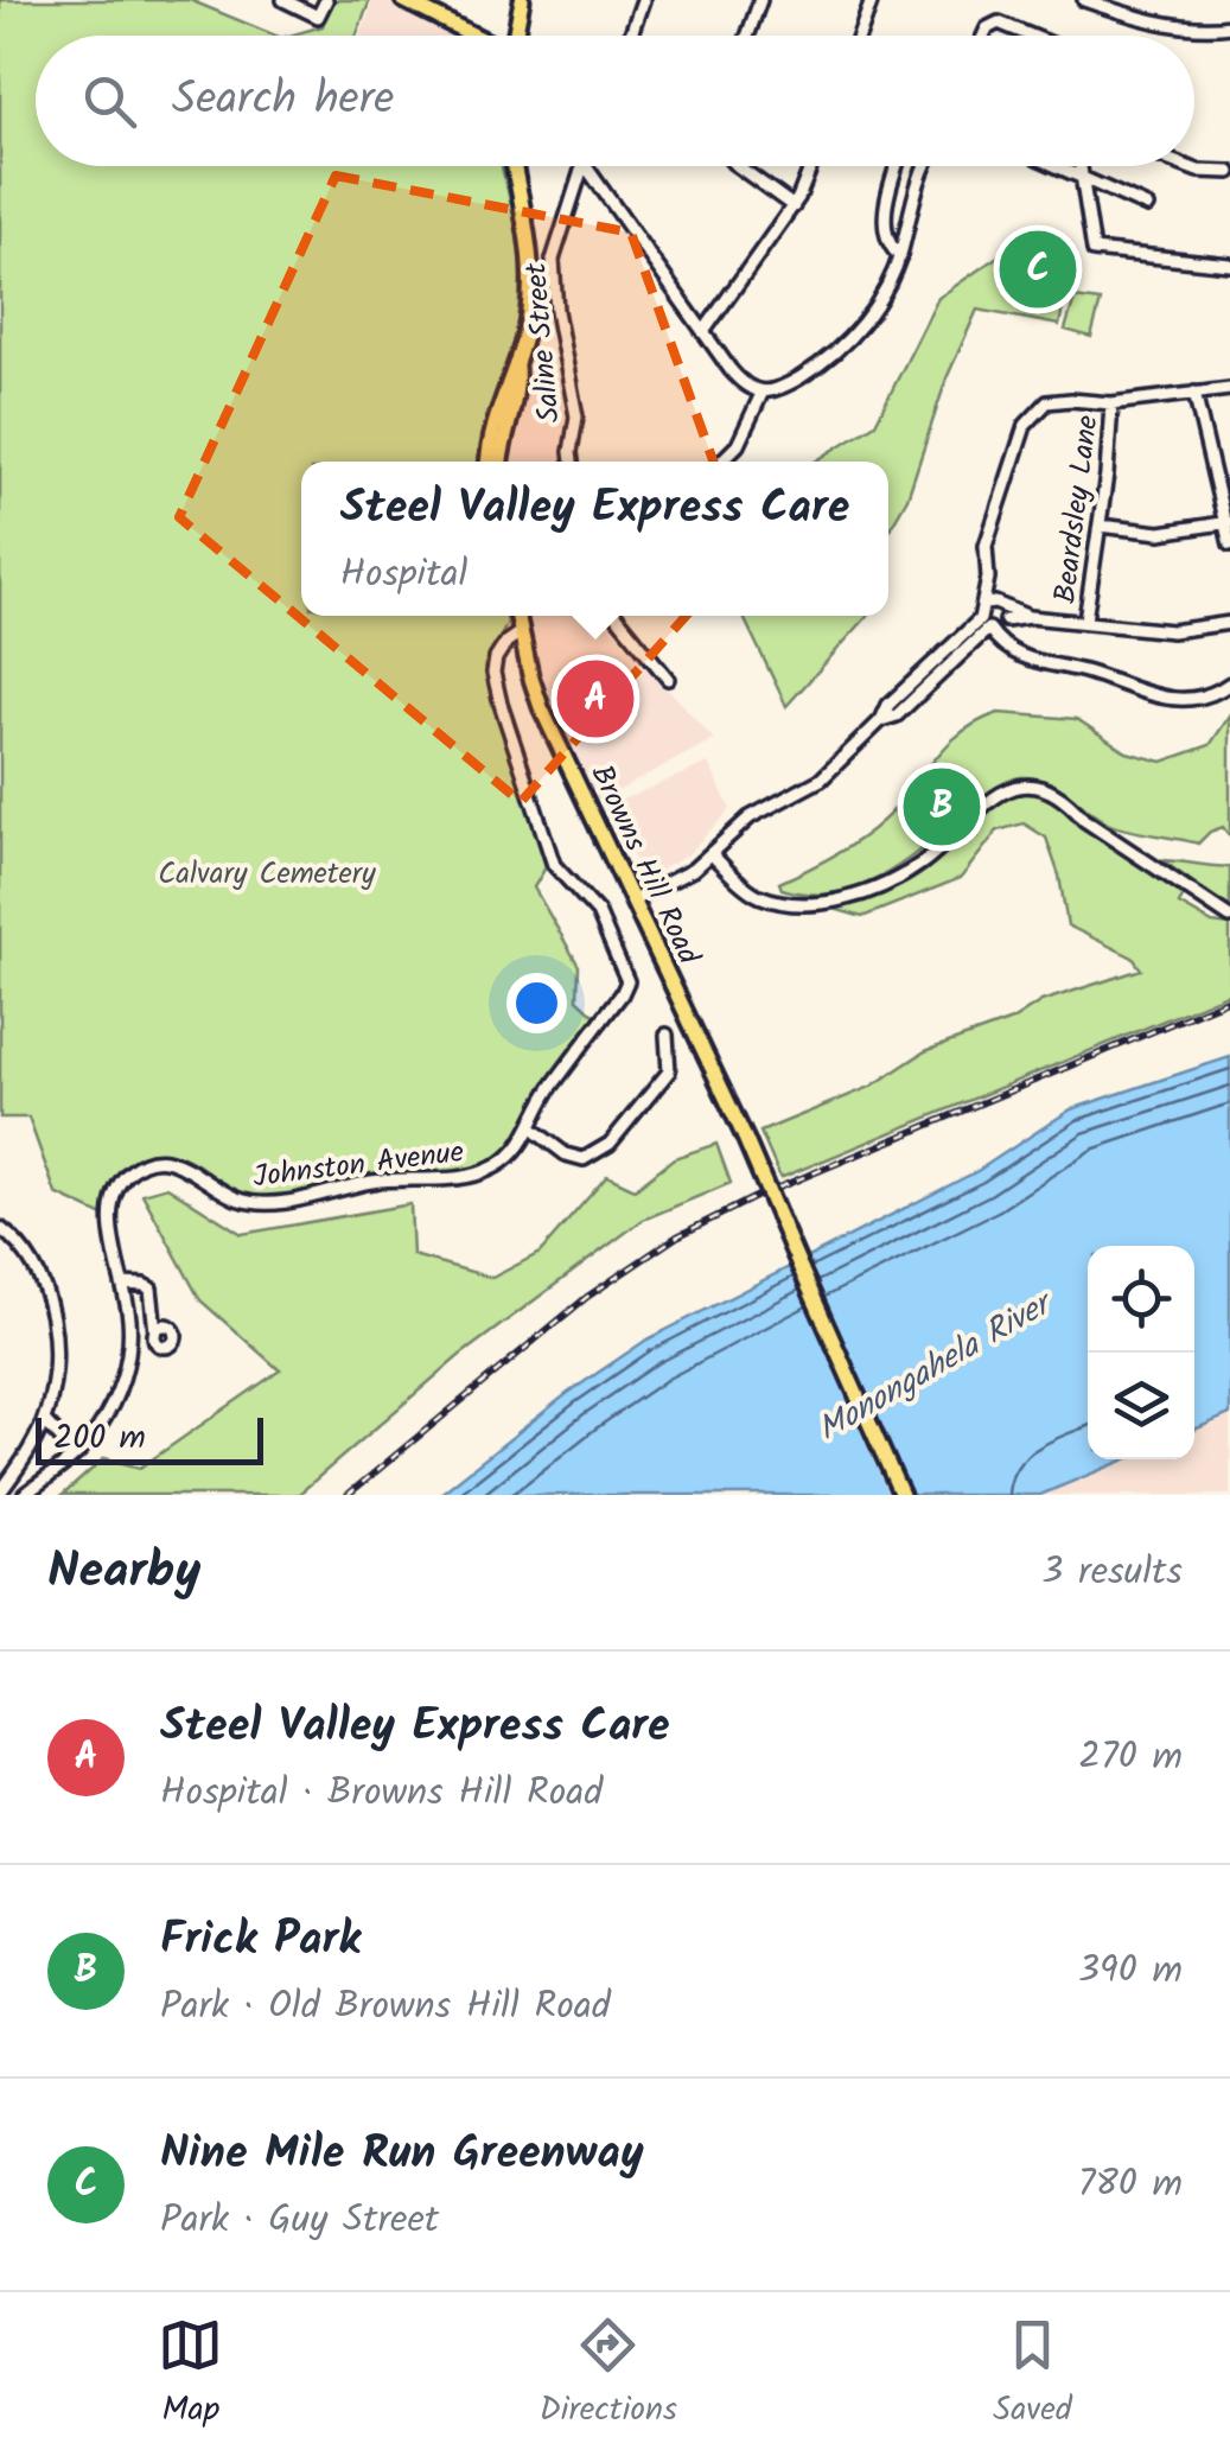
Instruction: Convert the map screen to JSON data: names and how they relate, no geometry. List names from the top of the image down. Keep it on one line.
{"streets":{"main road":["Browns Hill Road"],"street":["Saline Street","Beardsley Lane","Johnston Avenue"]},"water":["Monongahela River"],"parks":["Calvary Cemetery"],"scale_bar":"200 m","page":{"search":"Search here","pins":["C","A","B"],"popup":["Steel Valley Express Care","Hospital"],"scale":"200 m","heading":["Nearby","3 results"],"list":[{"mark":"A","name":"Steel Valley Express Care","note":"Hospital · Browns Hill Road","value":"270 m"},{"mark":"B","name":"Frick Park","note":"Park · Old Browns Hill Road","value":"390 m"},{"mark":"C","name":"Nine Mile Run Greenway","note":"Park · Guy Street","value":"780 m"}],"nav":["Map","Directions","Saved"]}}
